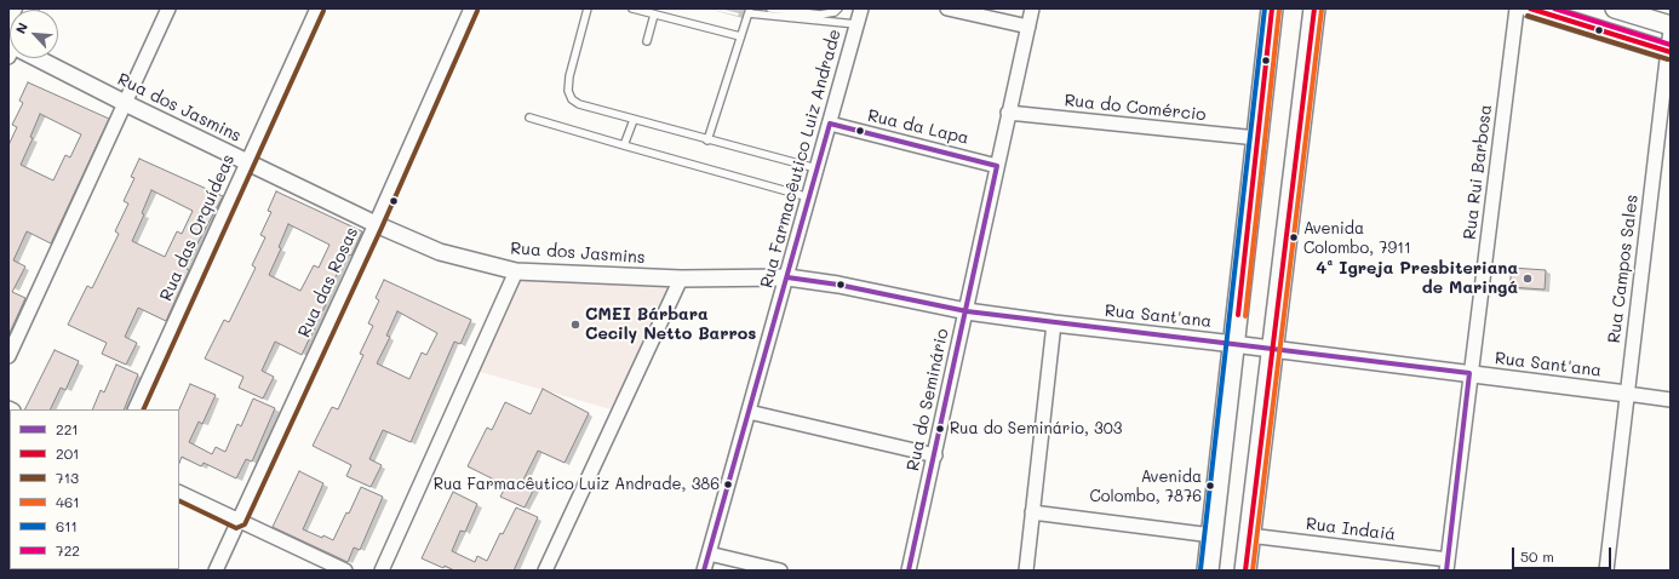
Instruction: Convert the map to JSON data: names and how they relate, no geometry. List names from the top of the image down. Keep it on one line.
{"streets":{"street":["Rua dos Jasmins","Rua do Comércio","Rua da Lapa","Rua Farmacêutico Luiz Andrade","Rua Rui Barbosa","Rua das Orquídeas","Rua Campos Sales","Rua das Rosas","Rua Sant'ana","Rua do Seminário","Rua Indaiá"]},"crossings":[["Rua dos Jasmins","Rua Farmacêutico Luiz Andrade"],["Rua dos Jasmins","Rua das Orquídeas"],["Rua dos Jasmins","Rua das Rosas"],["Rua dos Jasmins","Rua Sant'ana"],["Rua do Comércio","Rua do Seminário"],["Rua da Lapa","Rua Farmacêutico Luiz Andrade"],["Rua da Lapa","Rua do Seminário"],["Rua Farmacêutico Luiz Andrade","Rua Sant'ana"],["Rua Rui Barbosa","Rua Sant'ana"],["Rua Rui Barbosa","Rua Indaiá"],["Rua Campos Sales","Rua Sant'ana"],["Rua Sant'ana","Rua do Seminário"]],"places":["Avenida Colombo, 7911","4ª Igreja Presbiteriana de Maringá","CMEI Bárbara Cecily Netto Barros","Rua do Seminário, 303","Rua Farmacêutico Luiz Andrade, 386","Avenida Colombo, 7876"],"lines":["transit line 201","transit line 611","transit line 722","transit line 461","transit line 713","transit line 221"],"legend":["221","201","713","461","611","722"],"scale_bar":"50 m","north":"top left"}
